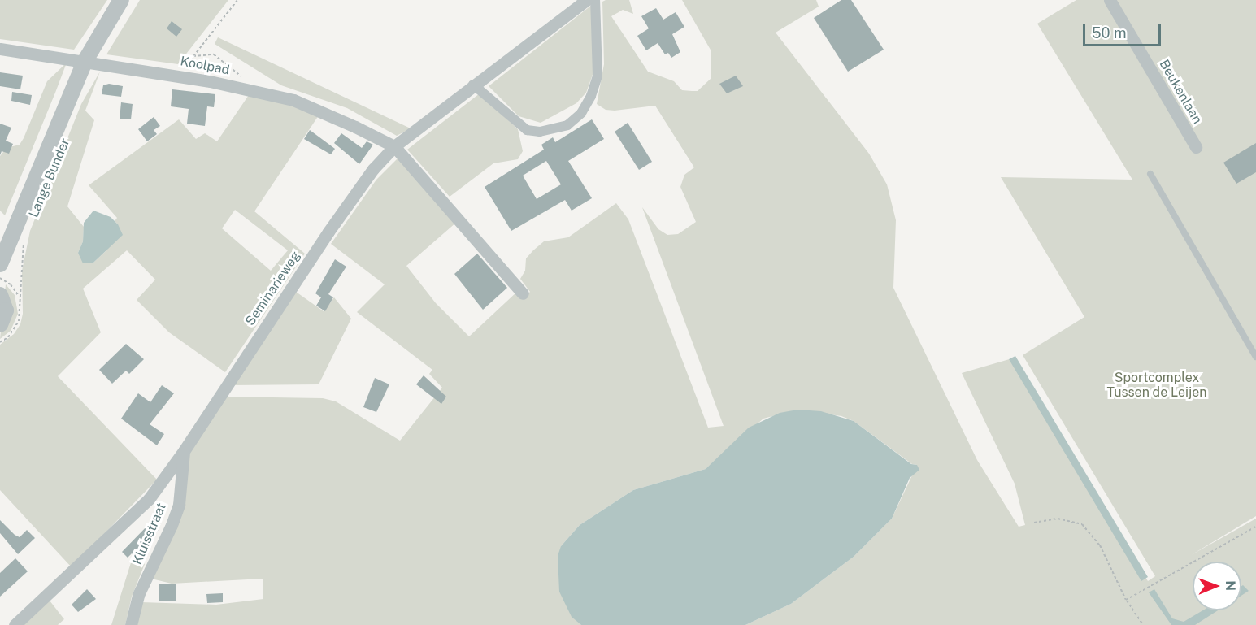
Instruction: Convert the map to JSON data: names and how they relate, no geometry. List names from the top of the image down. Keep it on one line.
{"streets":{"street":["Koolpad","Beukenlaan","Lange Bunder","Seminarieweg","Kluisstraat"]},"crossings":[["Koolpad","Lange Bunder"],["Koolpad","Seminarieweg"],["Seminarieweg","Kluisstraat"]],"parks":["Sportcomplex Tussen de Leijen"],"scale_bar":"50 m","north":"right"}
